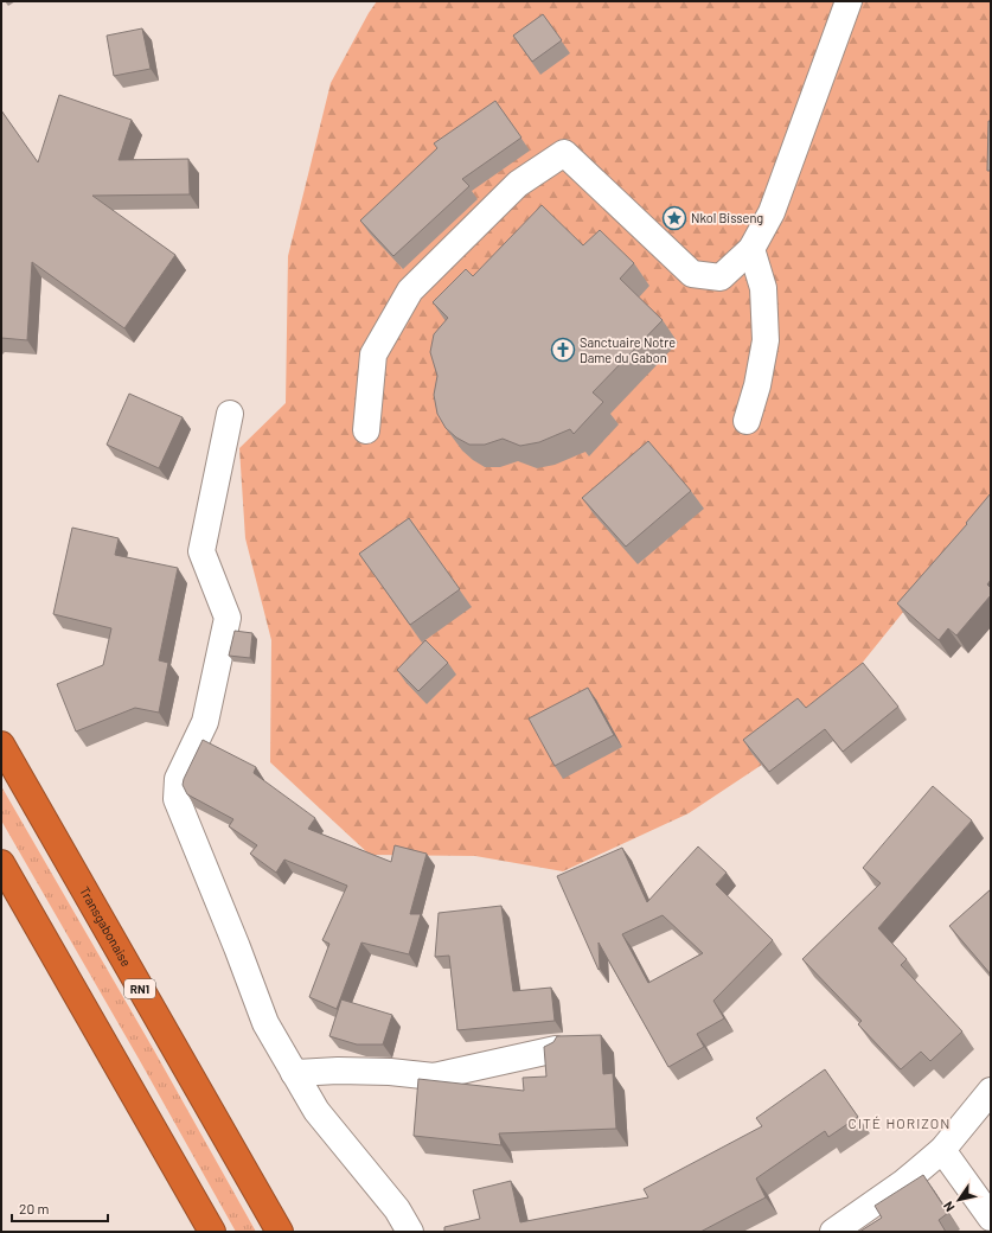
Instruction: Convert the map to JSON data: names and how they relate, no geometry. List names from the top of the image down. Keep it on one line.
{"streets":{"highway":["Transgabonaise","RN1"]},"districts":["CITÉ HORIZON"],"places":{"place":["Nkol Bisseng"],"church":["Sanctuaire Notre Dame du Gabon"]},"scale_bar":"20 m","north":"bottom left"}
